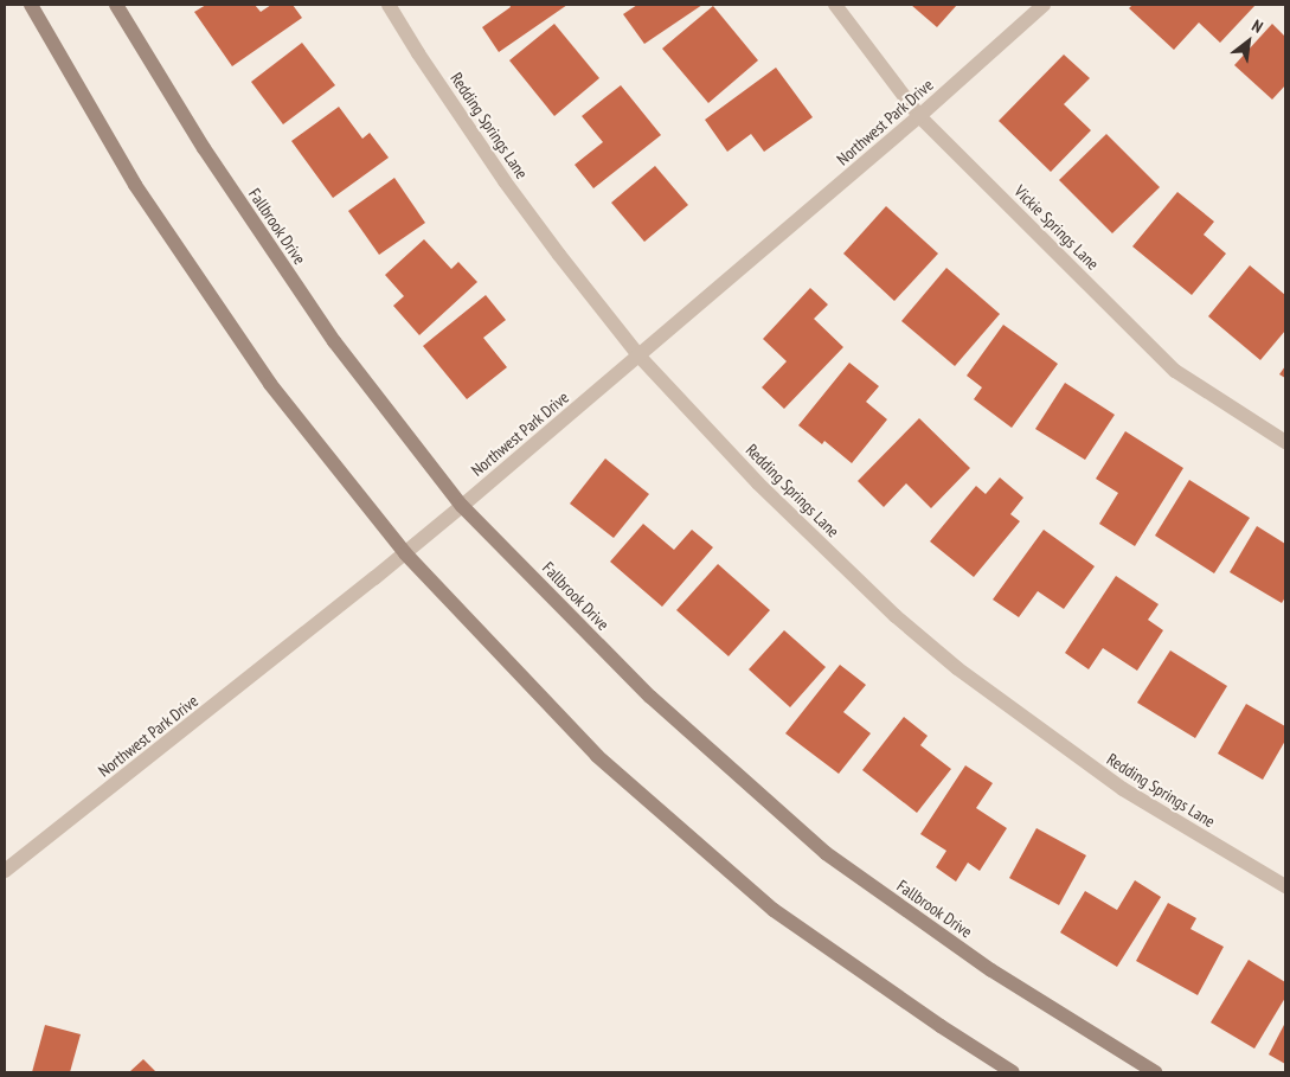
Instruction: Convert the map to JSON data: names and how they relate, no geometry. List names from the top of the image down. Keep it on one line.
{"streets":{"main road":["Fallbrook Drive"],"street":["Northwest Park Drive","Redding Springs Lane","Vickie Springs Lane"]},"crossings":[["Northwest Park Drive","Redding Springs Lane"],["Northwest Park Drive","Fallbrook Drive"],["Northwest Park Drive","Vickie Springs Lane"]],"north":"top right"}
